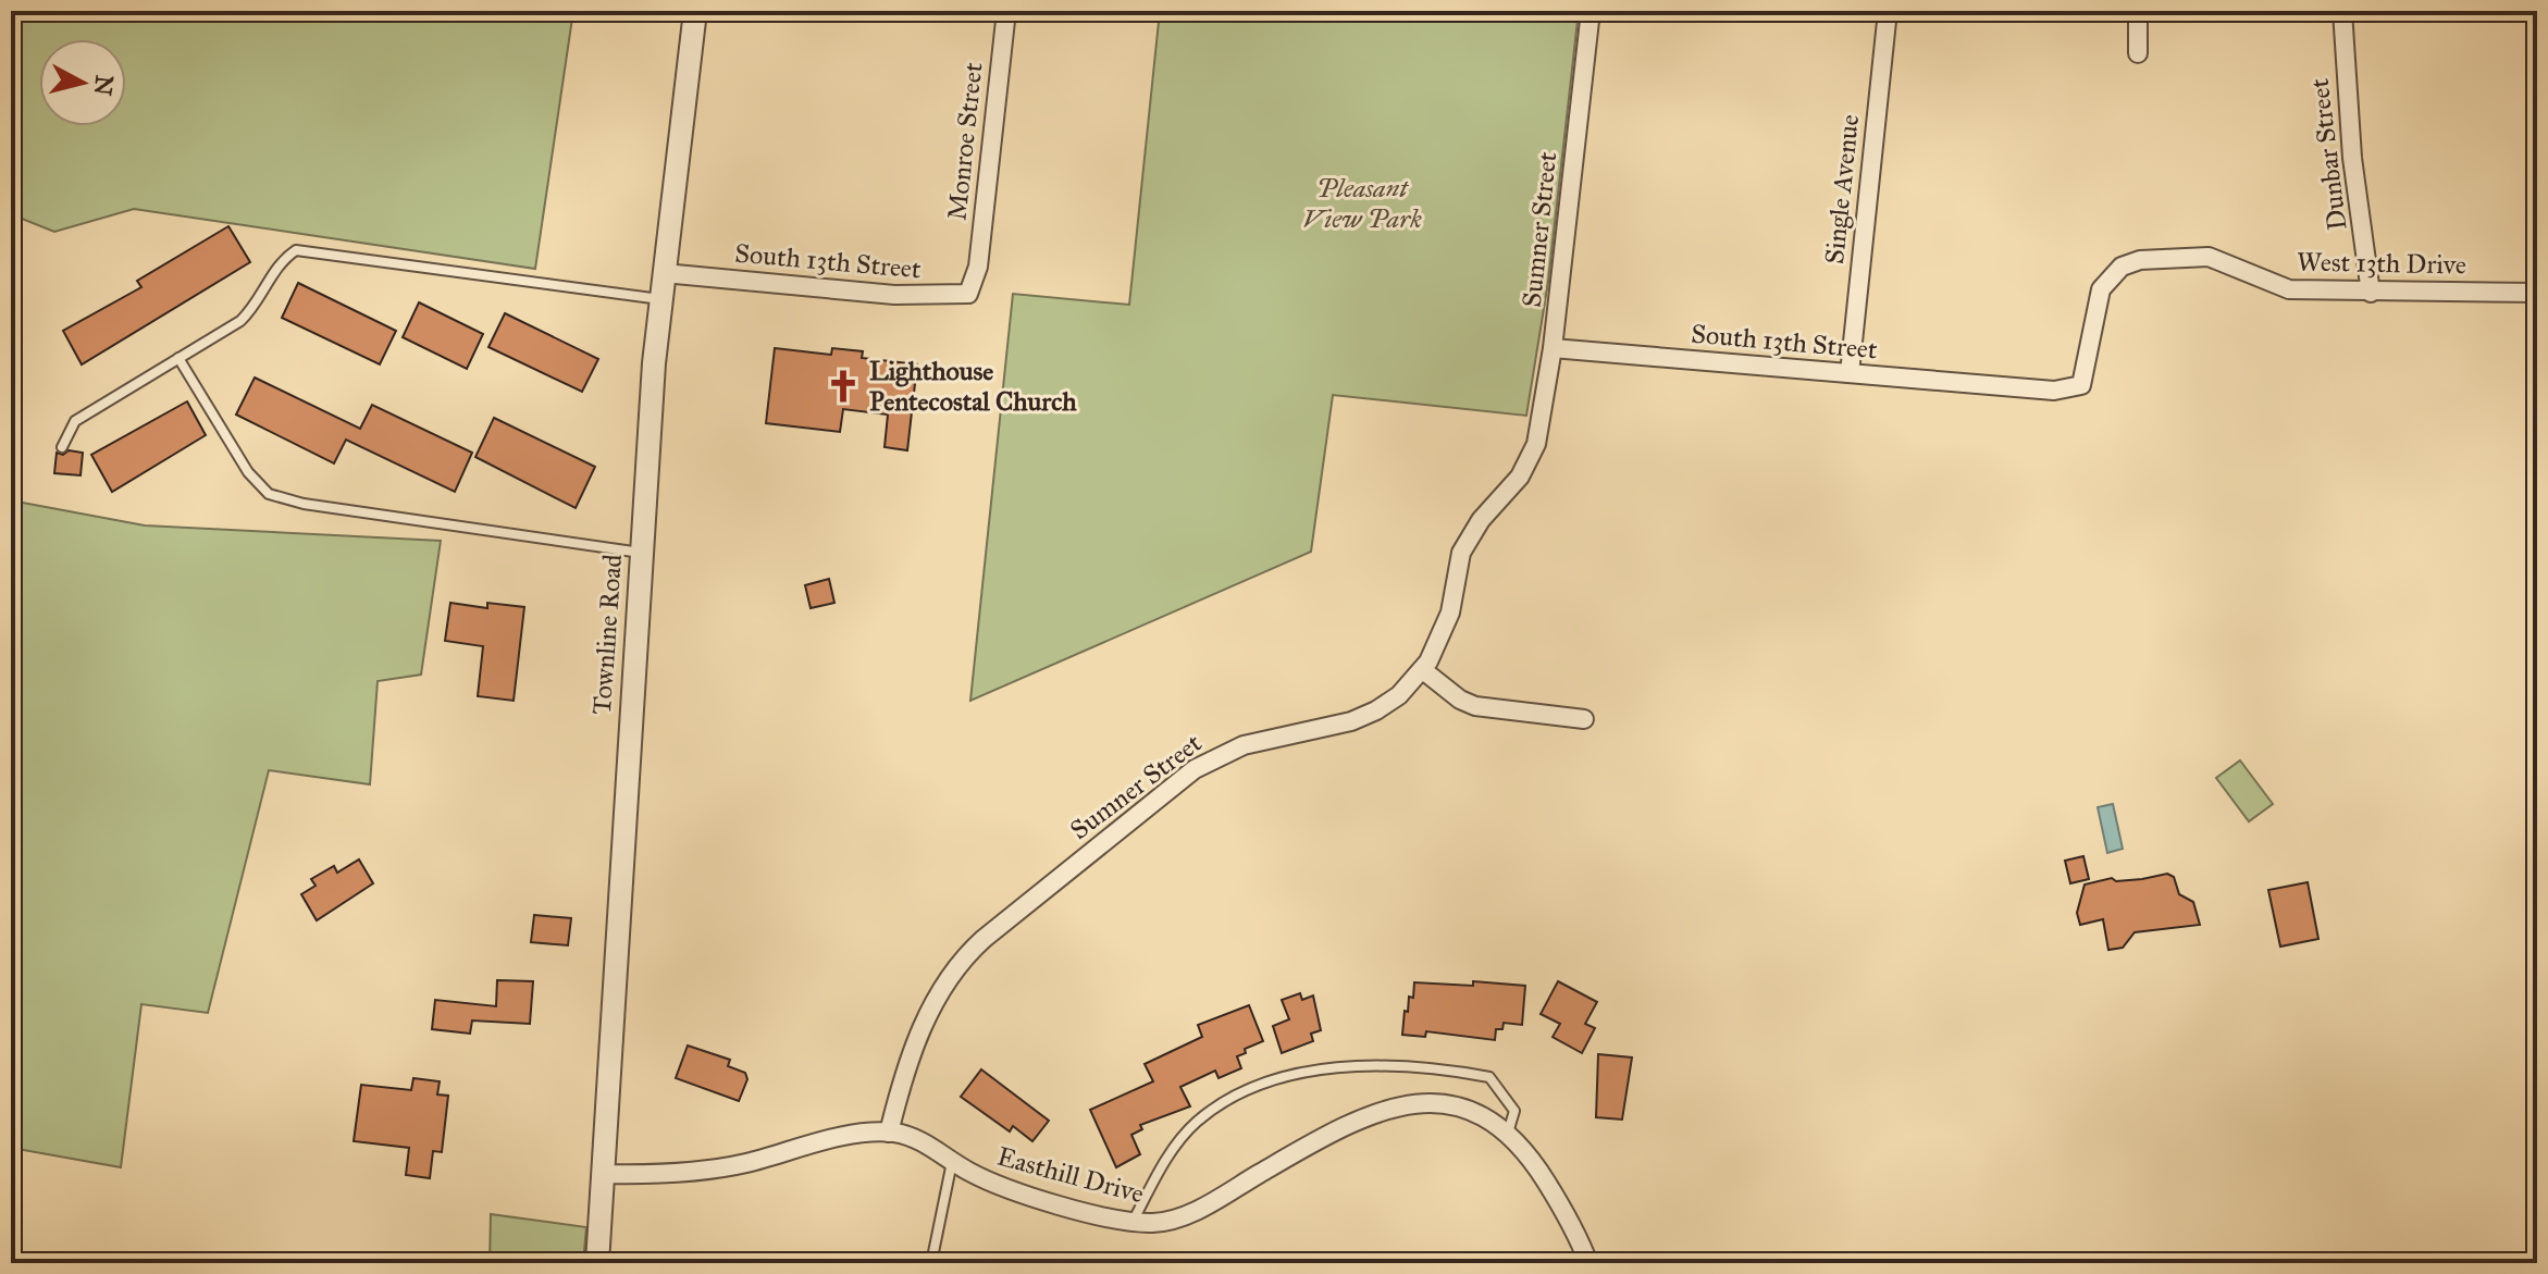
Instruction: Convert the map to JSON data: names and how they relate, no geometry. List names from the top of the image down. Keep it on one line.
{"streets":{"street":["Monroe Street","Dunbar Street","Single Avenue","Sumner Street","South 13th Street","West 13th Drive","Townline Road","Easthill Drive"]},"crossings":[["Monroe Street","South 13th Street"],["Dunbar Street","West 13th Drive"],["Single Avenue","South 13th Street"],["Sumner Street","South 13th Street"],["Sumner Street","Easthill Drive"],["South 13th Street","West 13th Drive"],["South 13th Street","Townline Road"],["Townline Road","Easthill Drive"]],"parks":["Pleasant View Park"],"places":{"church":["Lighthouse Pentecostal Church"]},"north":"right"}
